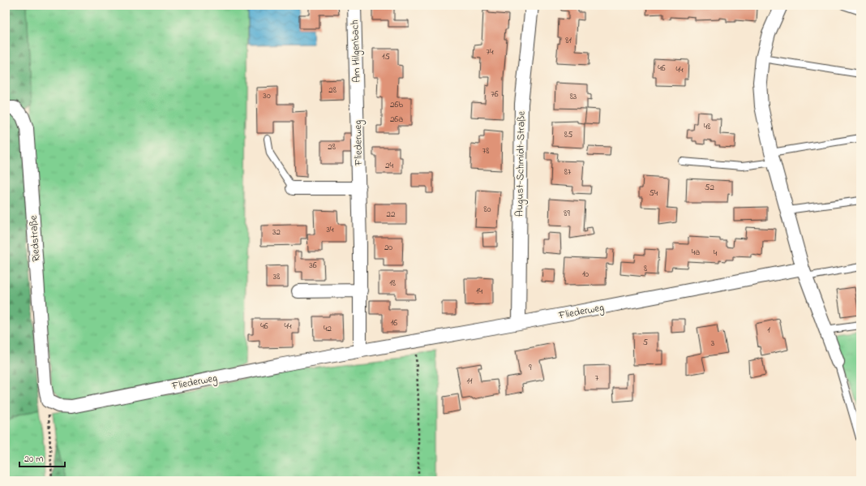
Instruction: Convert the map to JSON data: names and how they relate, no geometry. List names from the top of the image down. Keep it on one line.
{"streets":{"street":["Am Hilgenbach","Fliederweg","August-Schmidt-Straße","Riedstraße"]},"crossings":[["Am Hilgenbach","Fliederweg"],["Fliederweg","August-Schmidt-Straße"],["Fliederweg","Riedstraße"]],"house_numbers":["81","74","15","46","44","28","76","30","83","26b","26a","48","85","28","78","24","87","52","54","80","89","22","34","32","20","4a","4","36","8","10","38","18","14","16","46","44","42","1","5","3","9","7","11"],"scale_bar":"20 m"}
